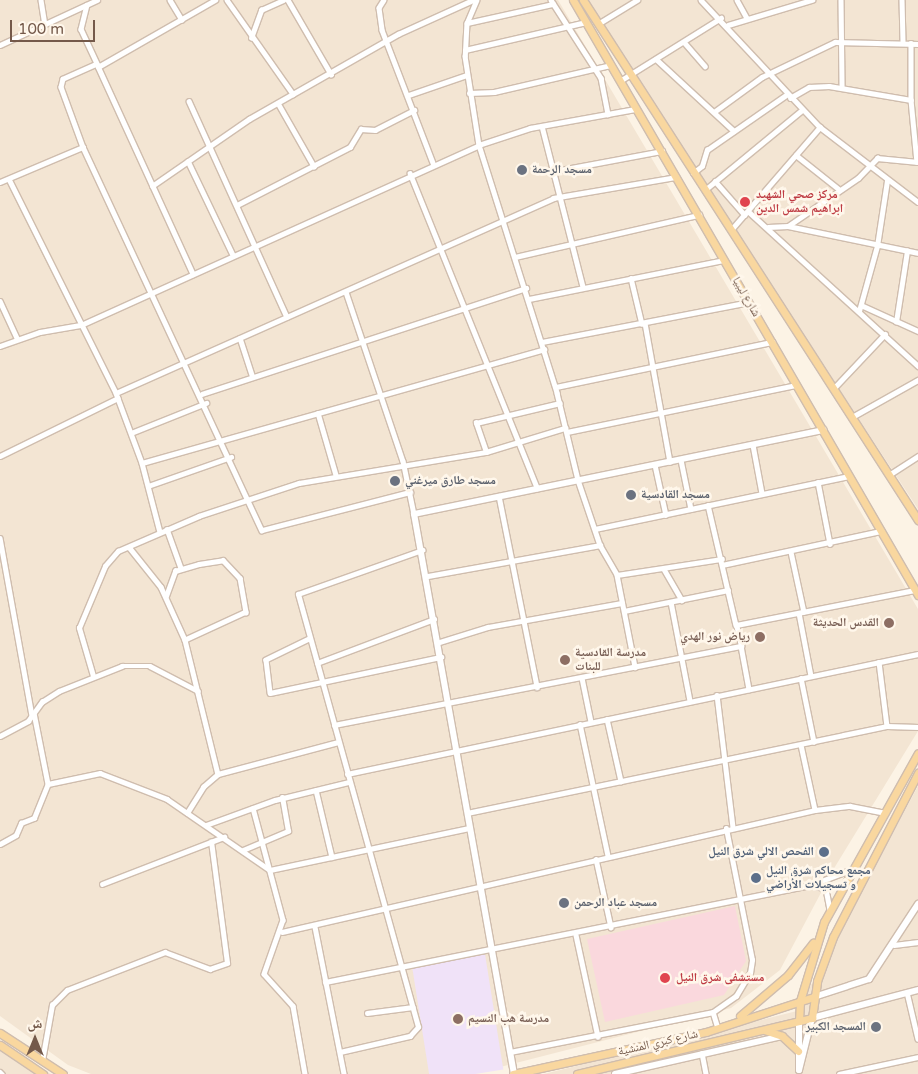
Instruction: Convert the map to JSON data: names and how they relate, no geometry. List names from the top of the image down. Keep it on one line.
{"streets":{"main road":["شارع ليبيا","شارع كبري المنشية"]},"places":["مسجد الرحمة","مركز صحي الشهيد ابراهيم شمس الدين","مسجد طارق ميرغني","مسجد القادسية","القدس الحديثة","رياض نور الهدي","مدرسة القادسية للبنات","الفحص الالي شرق النيل","مجمع محاكم شرق النيل و تسجيلات الأراضي","مسجد عباد الرحمن","مستشفى شرق النيل","مدرسة هب النسيم","المسجد الكبير"],"scale_bar":"100 m","north":"top"}
